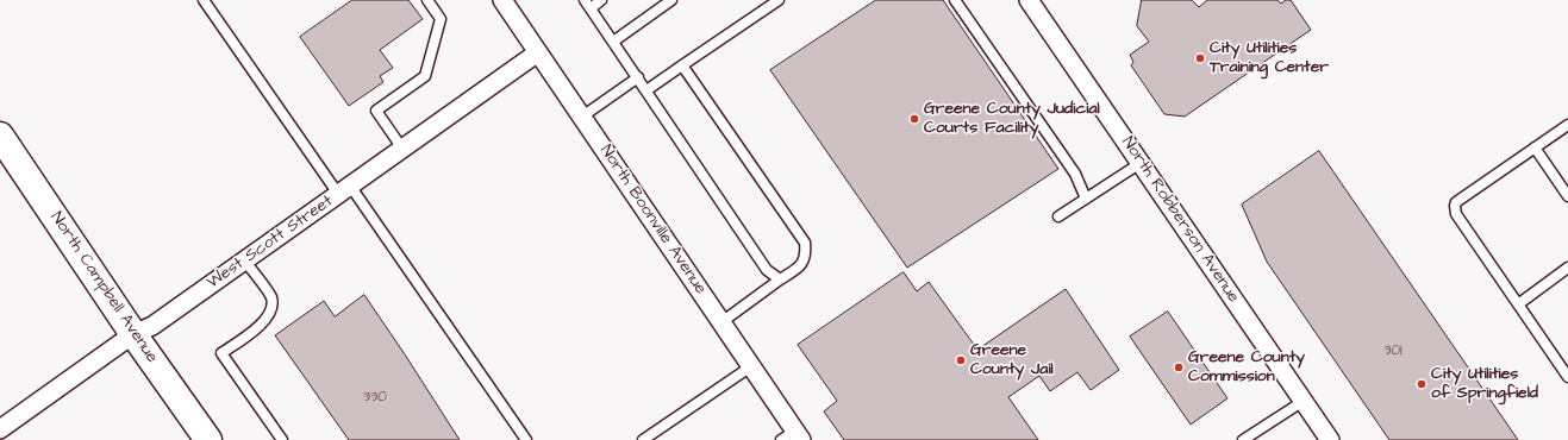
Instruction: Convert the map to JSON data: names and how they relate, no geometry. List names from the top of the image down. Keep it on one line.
{"streets":{"main road":["North Campbell Avenue"],"street":["North Boonville Avenue","North Robberson Avenue","West Scott Street"]},"crossings":[["North Boonville Avenue","West Scott Street"],["West Scott Street","North Campbell Avenue"]],"places":["City Utilities Training Center","Greene County Judicial Courts Facility","Greene County Jail","Greene County Commission","City Utilities of Springfield"],"house_numbers":["301","330"]}
